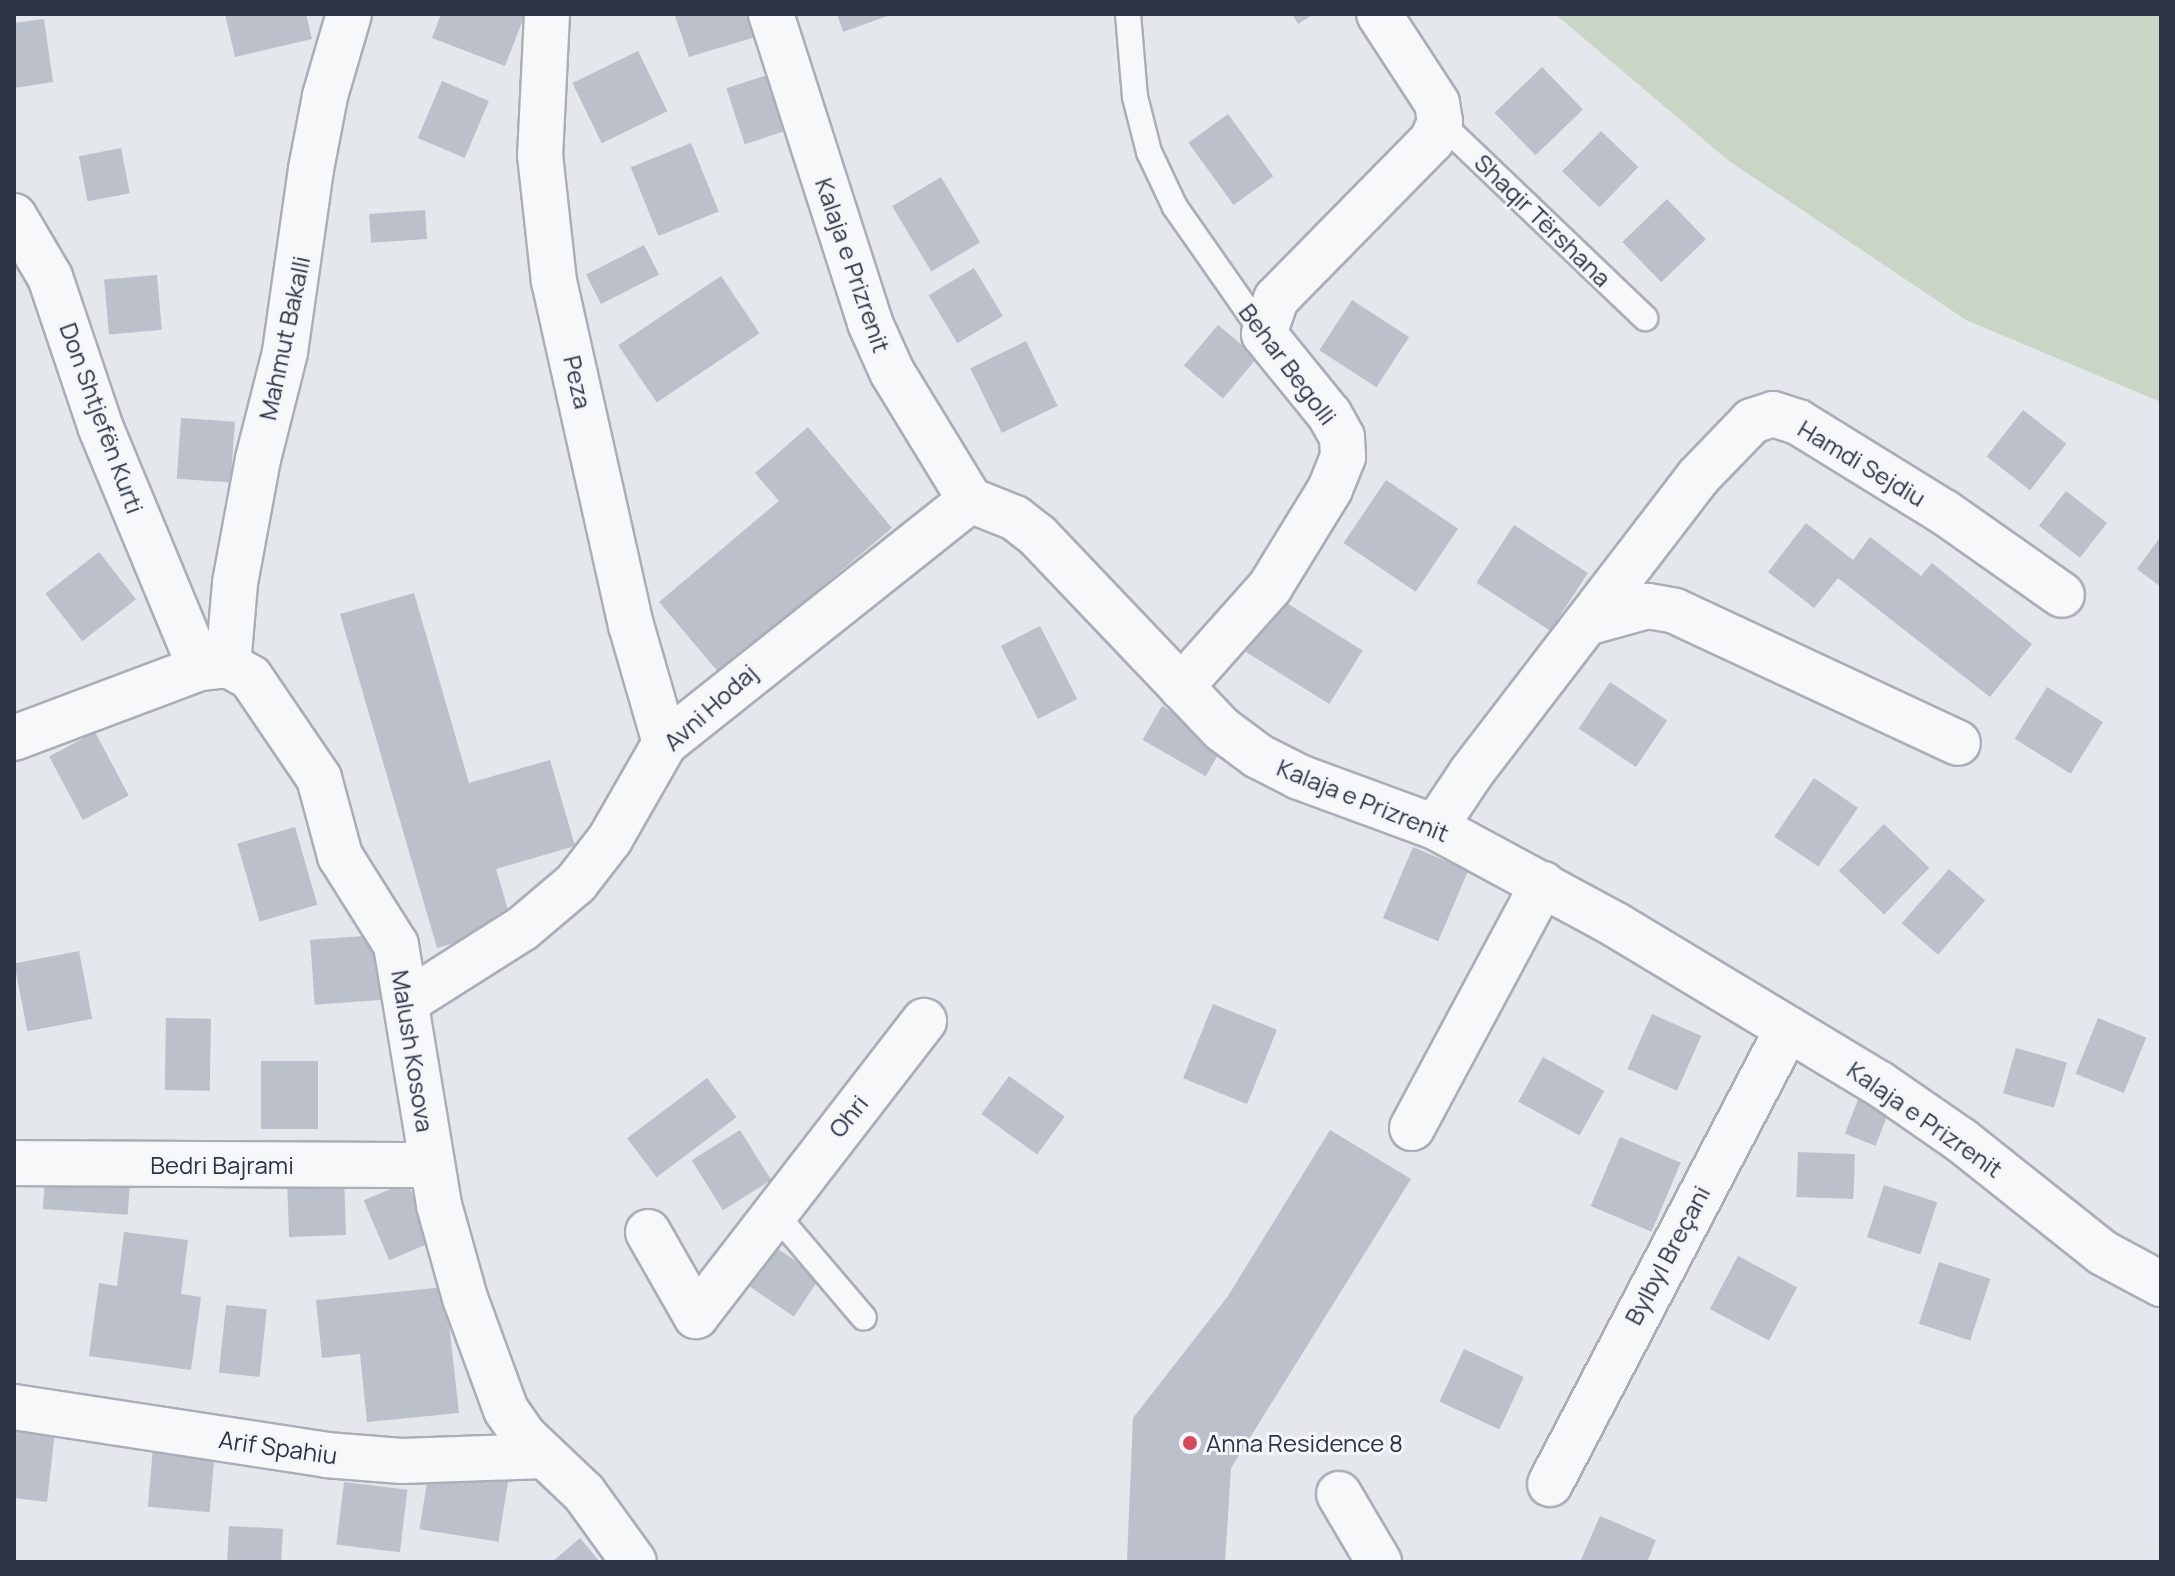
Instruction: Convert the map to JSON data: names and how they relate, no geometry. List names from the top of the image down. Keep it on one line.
{"streets":{"street":["Shaqir Tërshana","Kalaja e Prizrenit","Mahmut Bakalli","Behar Begolli","Peza","Don Shtjefën Kurti","Hamdi Sejdiu","Avni Hodaj","Malush Kosova","Ohri","Bedri Bajrami","Bylbyl Breçani","Arif Spahiu"]},"crossings":[["Kalaja e Prizrenit","Behar Begolli"],["Kalaja e Prizrenit","Hamdi Sejdiu"],["Kalaja e Prizrenit","Avni Hodaj"],["Kalaja e Prizrenit","Bylbyl Breçani"],["Mahmut Bakalli","Don Shtjefën Kurti"],["Mahmut Bakalli","Malush Kosova"],["Peza","Avni Hodaj"],["Don Shtjefën Kurti","Malush Kosova"],["Avni Hodaj","Malush Kosova"],["Malush Kosova","Bedri Bajrami"],["Malush Kosova","Arif Spahiu"]],"places":["Anna Residence 8"]}
